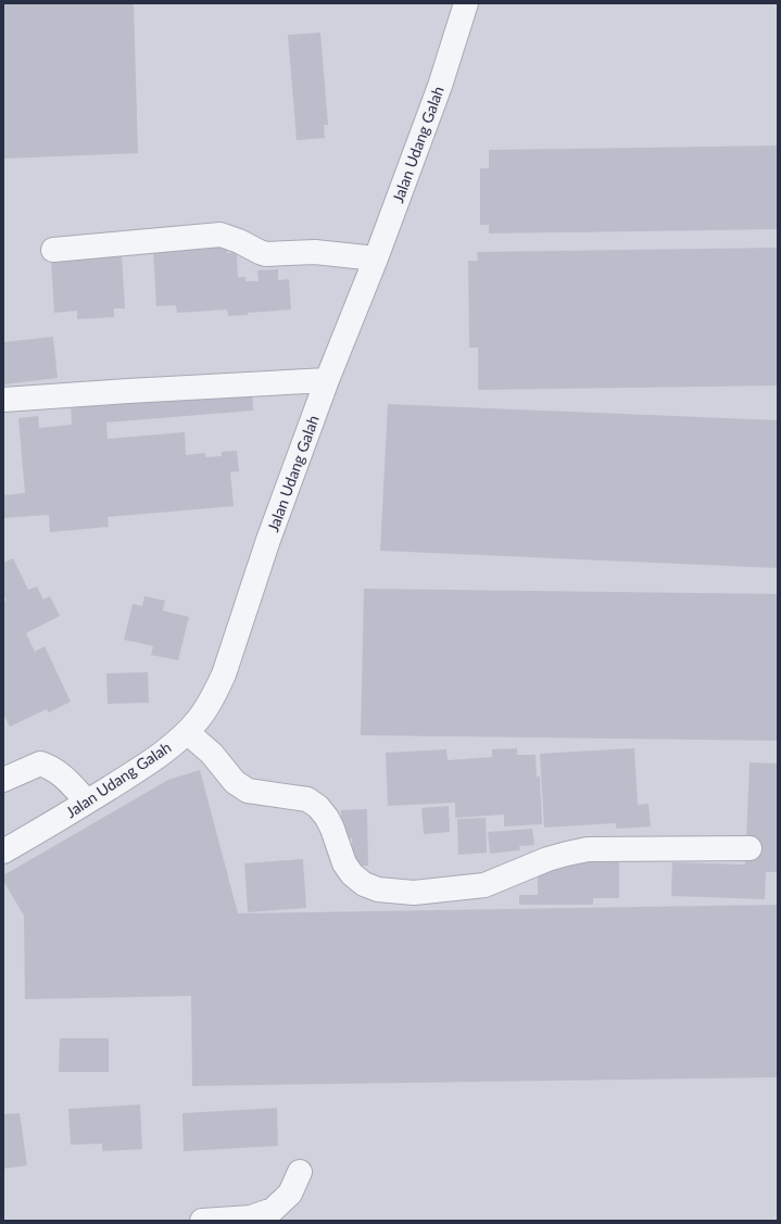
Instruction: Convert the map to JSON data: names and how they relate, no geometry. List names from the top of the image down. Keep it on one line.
{"streets":{"street":["Jalan Udang Galah"]}}
